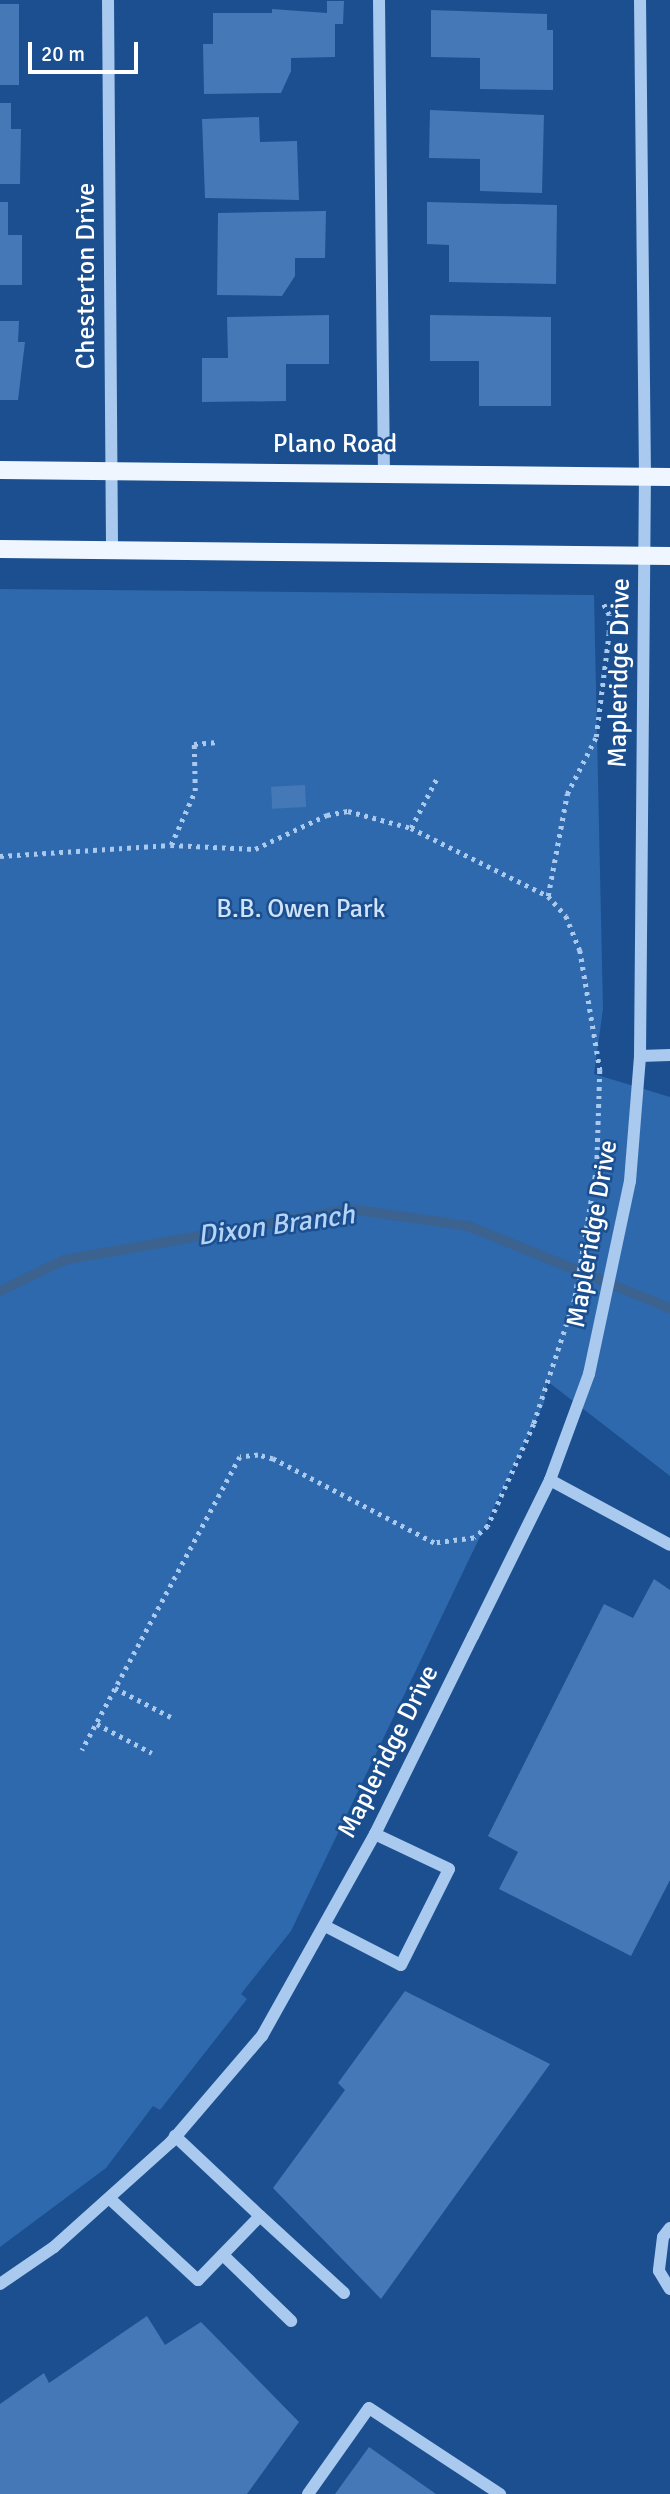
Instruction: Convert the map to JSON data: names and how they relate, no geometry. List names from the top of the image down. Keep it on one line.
{"streets":{"main road":["Plano Road"],"street":["Chesterton Drive","Mapleridge Drive"]},"crossings":[["Chesterton Drive","Plano Road"],["Plano Road","Mapleridge Drive"]],"water":["Dixon Branch"],"parks":["B.B. Owen Park"],"scale_bar":"20 m"}
